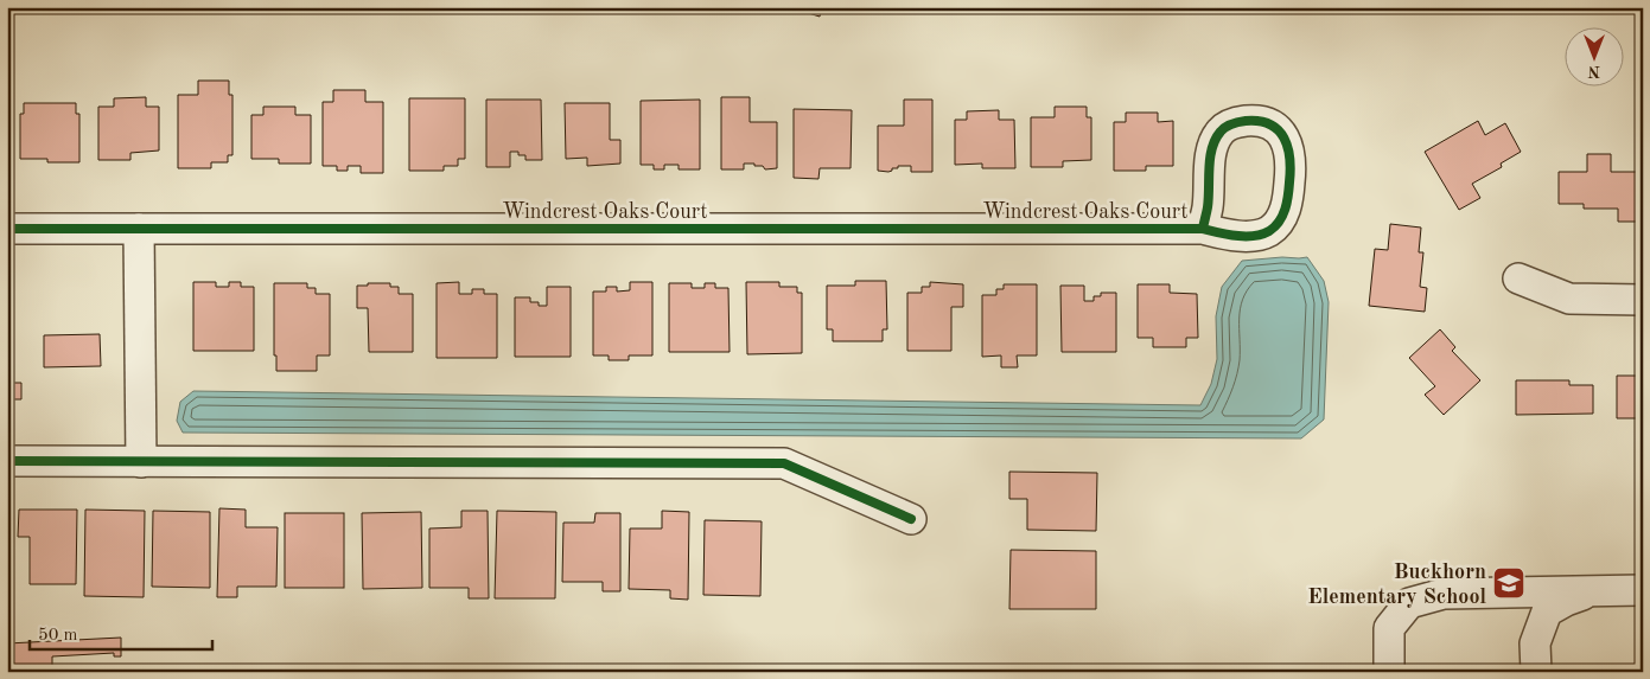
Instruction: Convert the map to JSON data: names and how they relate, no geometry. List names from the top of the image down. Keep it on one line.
{"streets":{"street":["Windcrest Oaks Court"]},"places":{"school or university":["Buckhorn Elementary School"]},"scale_bar":"50 m","north":"bottom"}
